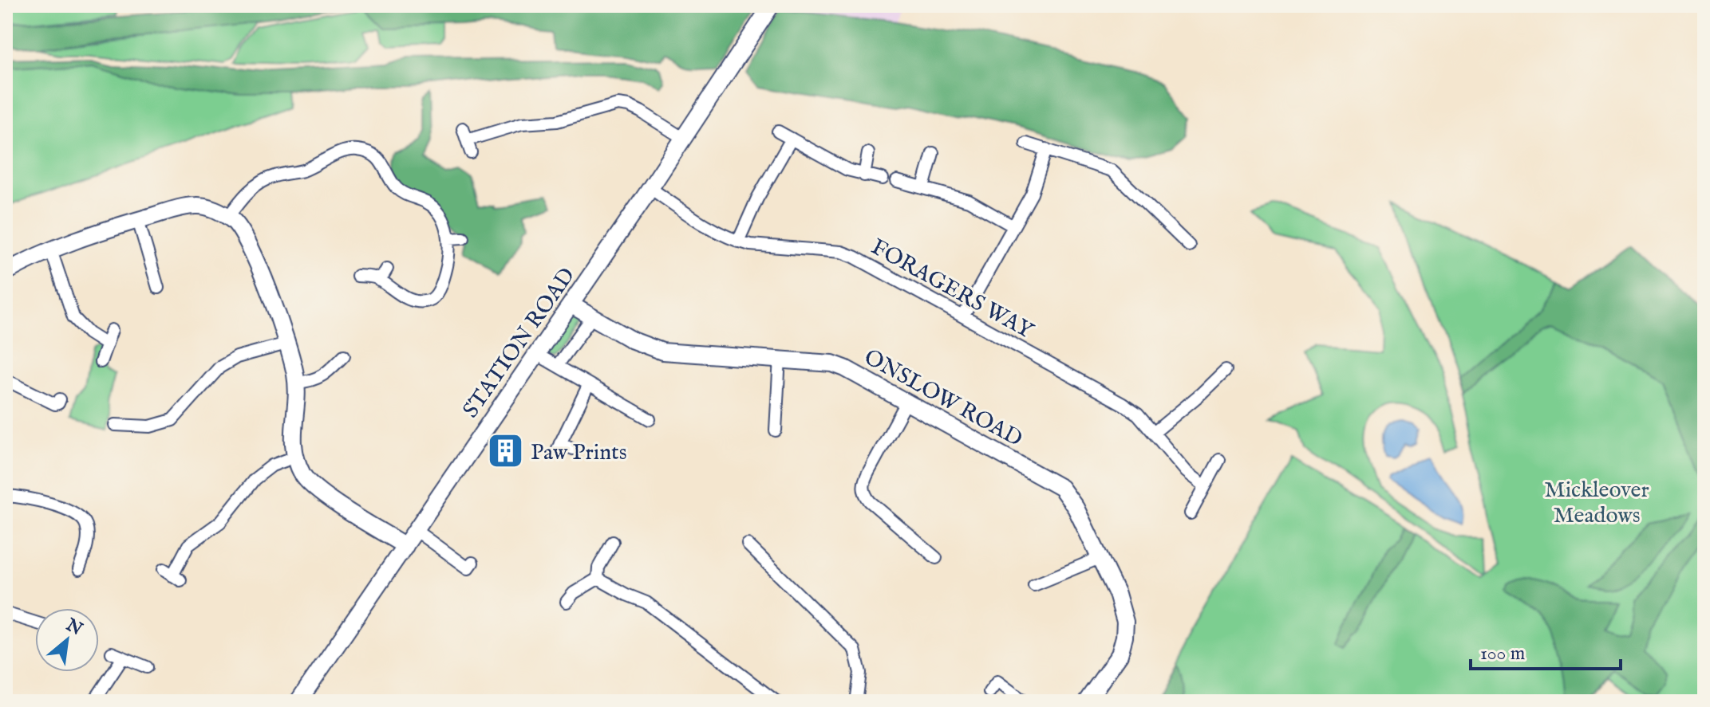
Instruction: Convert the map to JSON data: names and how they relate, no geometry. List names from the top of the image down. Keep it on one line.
{"streets":{"street":["FORAGERS WAY","STATION ROAD","ONSLOW ROAD"]},"crossings":[["FORAGERS WAY","STATION ROAD"],["STATION ROAD","ONSLOW ROAD"]],"parks":["Mickleover Meadows"],"places":{"building":["Paw Prints"]},"scale_bar":"100 m","north":"top right"}
